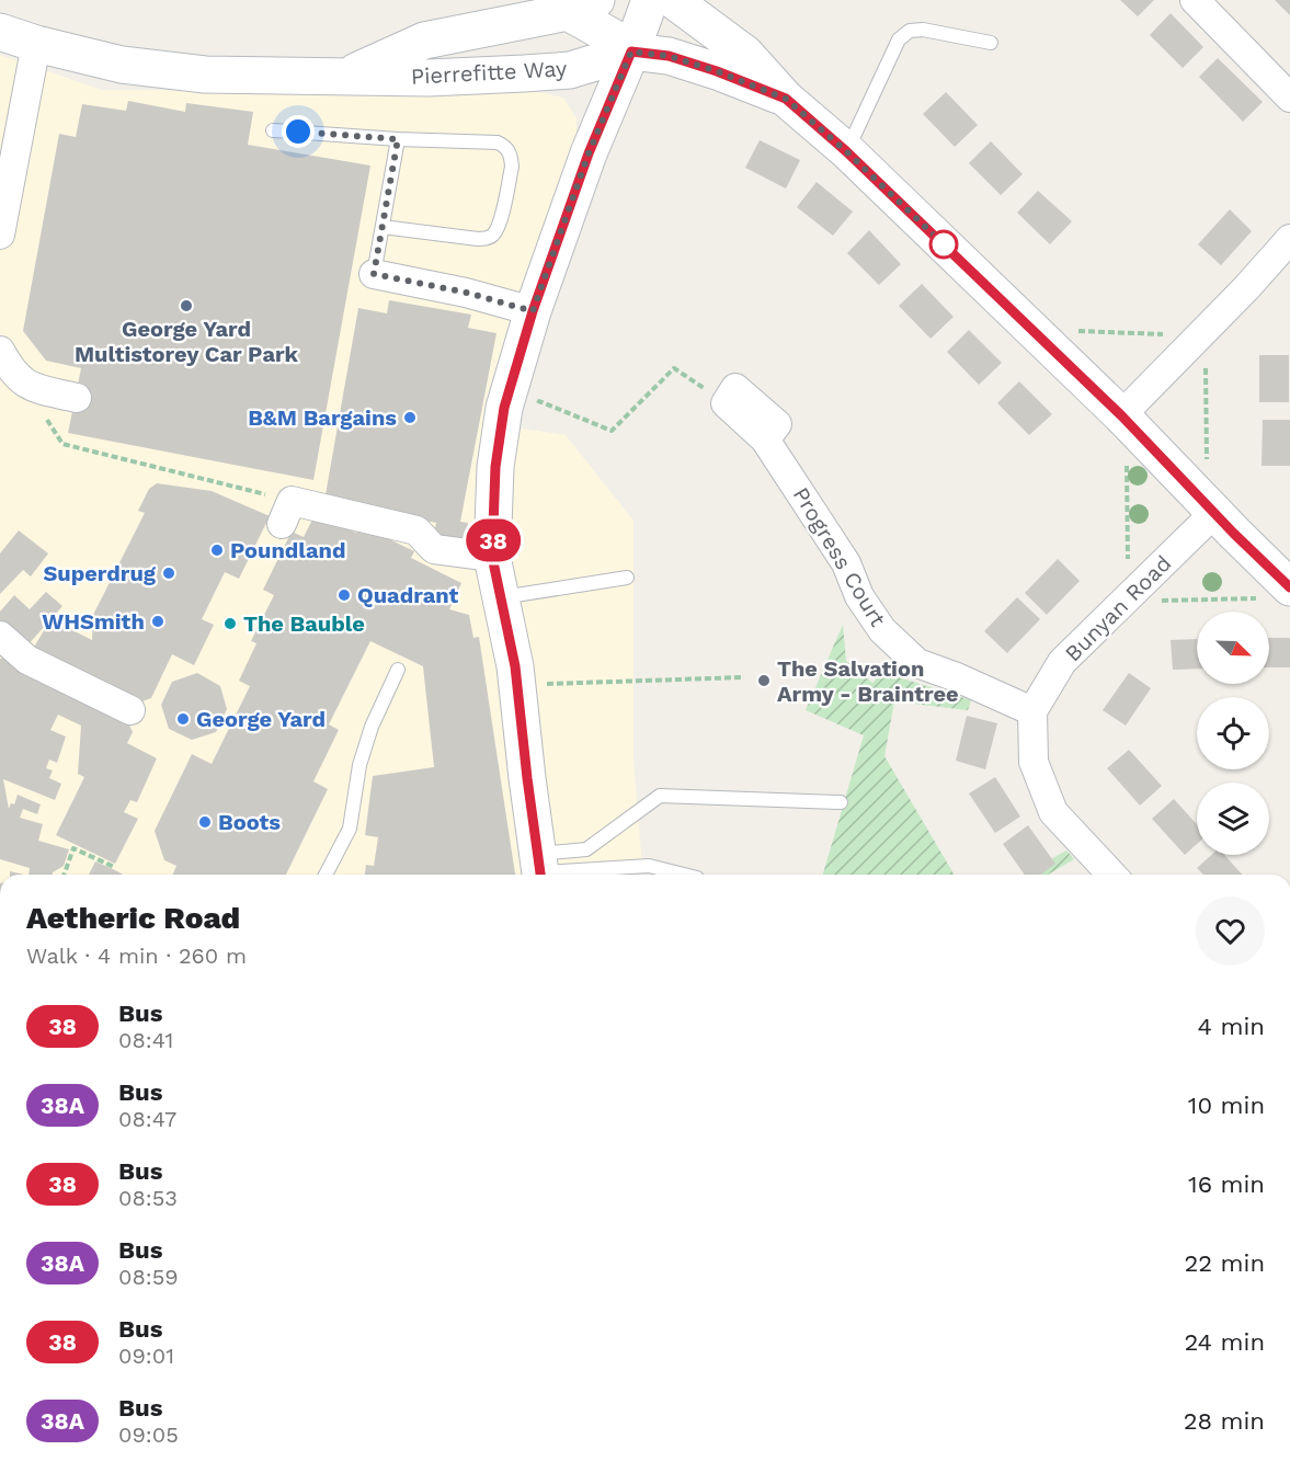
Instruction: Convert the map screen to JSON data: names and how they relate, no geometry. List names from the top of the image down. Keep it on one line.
{"streets":{"main road":["Pierrefitte Way"],"street":["Progress Court","Bunyan Road"]},"crossings":[["Progress Court","Bunyan Road"]],"places":["George Yard Multistorey Car Park","B&M Bargains","Poundland","Superdrug","Quadrant","WHSmith","The Bauble","The Salvation Army - Braintree","George Yard","Boots"],"lines":["bus line 38"],"north":"bottom right","page":{"on_map":"38","heading":["Aetheric Road","Walk · 4 min · 260 m"],"list":[{"mark":"38","name":"Bus","note":"08:41","value":"4 min"},{"mark":"38A","name":"Bus","note":"08:47","value":"10 min"},{"mark":"38","name":"Bus","note":"08:53","value":"16 min"},{"mark":"38A","name":"Bus","note":"08:59","value":"22 min"},{"mark":"38","name":"Bus","note":"09:01","value":"24 min"},{"mark":"38A","name":"Bus","note":"09:05","value":"28 min"}]}}
